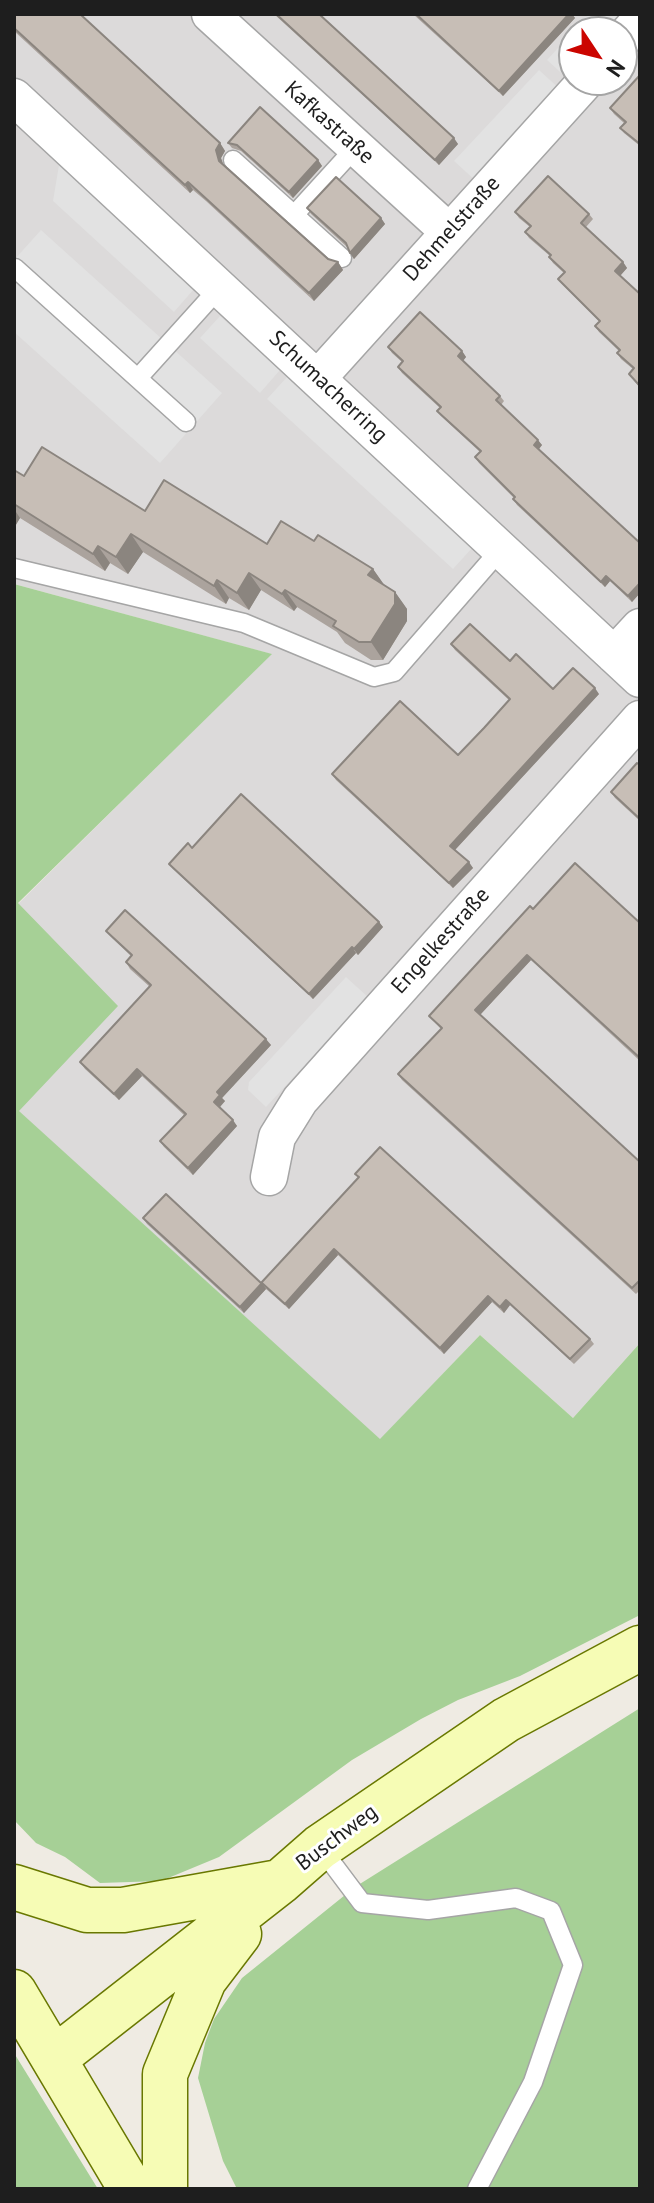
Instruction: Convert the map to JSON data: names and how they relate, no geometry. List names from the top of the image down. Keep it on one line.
{"streets":{"main road":["Buschweg"],"street":["Kafkastraße","Dehmelstraße","Schumacherring","Engelkestraße"]},"crossings":[["Kafkastraße","Dehmelstraße"],["Dehmelstraße","Schumacherring"]],"north":"bottom right"}
